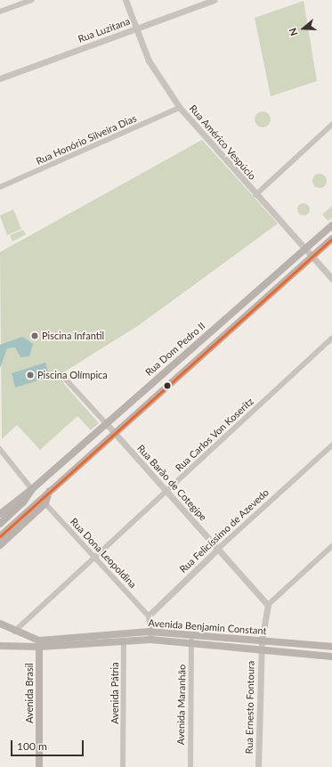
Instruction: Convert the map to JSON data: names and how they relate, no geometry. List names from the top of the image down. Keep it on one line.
{"streets":{"main road":["Rua Dom Pedro II","Avenida Benjamin Constant","Avenida Brasil"],"street":["Rua Luzitana","Rua Honório Silveira Dias","Rua Américo Vespúcio","Rua Carlos Von Koseritz","Rua Barão de Cotegipe","Rua Felicíssimo de Azevedo","Rua Dona Leopoldina","Avenida Pátria","Avenida Maranhão","Rua Ernesto Fontoura"]},"crossings":[["Rua Luzitana","Rua Américo Vespúcio"],["Rua Honório Silveira Dias","Rua Américo Vespúcio"],["Rua Américo Vespúcio","Rua Dom Pedro II"],["Rua Dom Pedro II","Rua Barão de Cotegipe"],["Rua Carlos Von Koseritz","Rua Barão de Cotegipe"],["Rua Carlos Von Koseritz","Rua Dona Leopoldina"],["Rua Carlos Von Koseritz","Avenida Benjamin Constant"],["Rua Barão de Cotegipe","Rua Felicíssimo de Azevedo"],["Rua Barão de Cotegipe","Rua Ernesto Fontoura"],["Rua Felicíssimo de Azevedo","Rua Dona Leopoldina"],["Avenida Benjamin Constant","Avenida Brasil"],["Avenida Benjamin Constant","Avenida Pátria"],["Avenida Benjamin Constant","Avenida Maranhão"],["Avenida Benjamin Constant","Rua Ernesto Fontoura"]],"places":["Piscina Infantil","Piscina Olímpica"],"scale_bar":"100 m","north":"left"}
